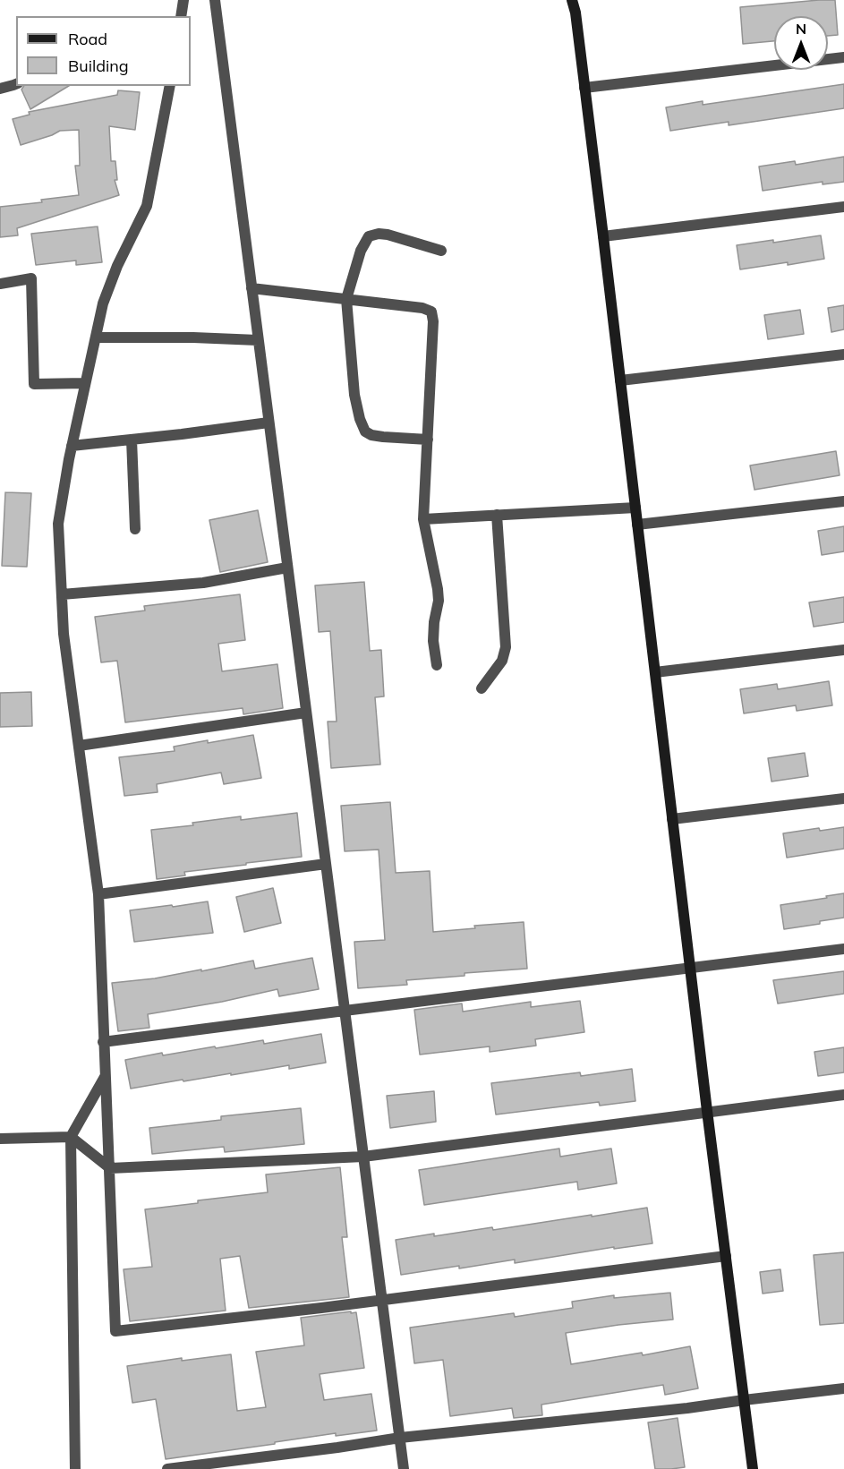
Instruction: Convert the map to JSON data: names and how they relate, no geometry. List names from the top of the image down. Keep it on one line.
{"legend":["Road","Building"],"north":"top"}
